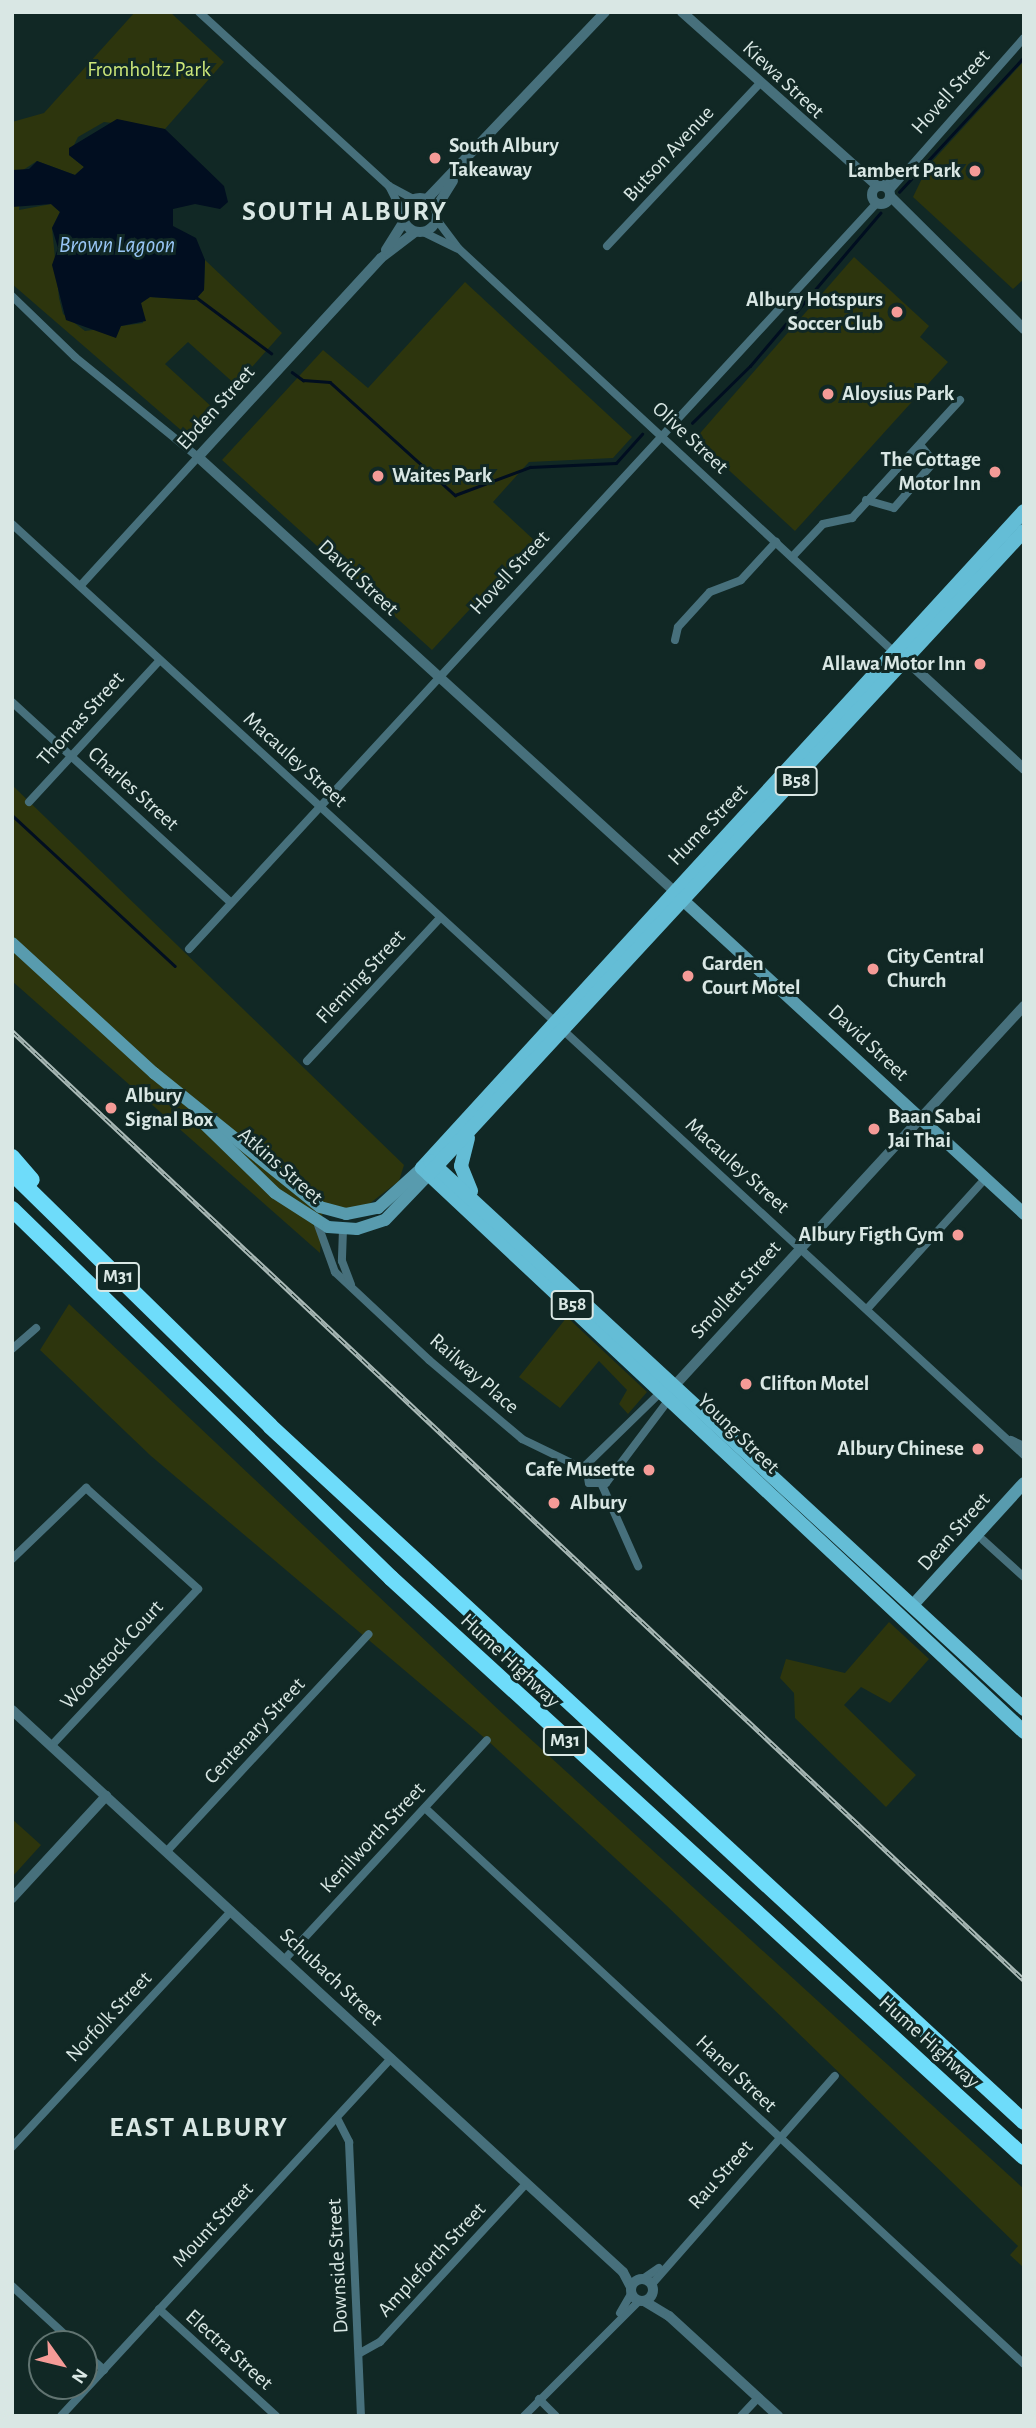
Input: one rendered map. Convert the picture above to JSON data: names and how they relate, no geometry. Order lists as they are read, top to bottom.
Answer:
{
  "streets": {
    "highway": ["M31", "Hume Highway"],
    "main road": [
      "David Street",
      "B58",
      "Hume Street",
      "Atkins Street",
      "Young Street",
      "Dean Street"
    ],
    "street": [
      "Kiewa Street",
      "Hovell Street",
      "Butson Avenue",
      "Ebden Street",
      "Olive Street",
      "Thomas Street",
      "Macauley Street",
      "Charles Street",
      "Fleming Street",
      "Smollett Street",
      "Railway Place",
      "Woodstock Court",
      "Centenary Street",
      "Kenilworth Street",
      "Schubach Street",
      "Norfolk Street",
      "Hanel Street",
      "Rau Street",
      "Mount Street",
      "Ampleforth Street",
      "Downside Street",
      "Electra Street"
    ]
  },
  "crossings": [
    ["Kiewa Street", "Hovell Street"],
    ["Kiewa Street", "Butson Avenue"],
    ["Hovell Street", "Olive Street"],
    ["Hovell Street", "David Street"],
    ["Hovell Street", "Macauley Street"],
    ["Hovell Street", "Charles Street"],
    ["Ebden Street", "Olive Street"],
    ["Ebden Street", "David Street"],
    ["Ebden Street", "Macauley Street"],
    ["Olive Street", "Hume Street"],
    ["David Street", "Hume Street"],
    ["David Street", "Smollett Street"],
    ["Thomas Street", "Macauley Street"],
    ["Thomas Street", "Charles Street"],
    ["Macauley Street", "Hume Street"],
    ["Macauley Street", "Fleming Street"],
    ["Macauley Street", "Smollett Street"],
    ["B58", "Hume Street"],
    ["B58", "Young Street"],
    ["Hume Street", "Atkins Street"],
    ["Hume Street", "Young Street"],
    ["Atkins Street", "Railway Place"],
    ["Atkins Street", "Young Street"],
    ["Smollett Street", "Young Street"],
    ["Young Street", "Dean Street"],
    ["Woodstock Court", "Schubach Street"],
    ["Centenary Street", "Schubach Street"],
    ["Kenilworth Street", "Schubach Street"],
    ["Kenilworth Street", "Hanel Street"],
    ["Schubach Street", "Norfolk Street"],
    ["Schubach Street", "Rau Street"],
    ["Schubach Street", "Mount Street"],
    ["Schubach Street", "Ampleforth Street"],
    ["Hanel Street", "Rau Street"],
    ["Mount Street", "Downside Street"],
    ["Mount Street", "Electra Street"],
    ["Ampleforth Street", "Downside Street"]
  ],
  "districts": ["SOUTH ALBURY", "EAST ALBURY"],
  "water": ["Brown Lagoon"],
  "parks": ["Fromholtz Park"],
  "places": [
    "South Albury Takeaway",
    "Lambert Park",
    "Albury Hotspurs Soccer Club",
    "Aloysius Park",
    "The Cottage Motor Inn",
    "Waites Park",
    "Allawa Motor Inn",
    "City Central Church",
    "Garden Court Motel",
    "Albury Signal Box",
    "Baan Sabai Jai Thai",
    "Albury Figth Gym",
    "Clifton Motel",
    "Albury Chinese",
    "Cafe Musette",
    "Albury"
  ],
  "north": "bottom right"
}
